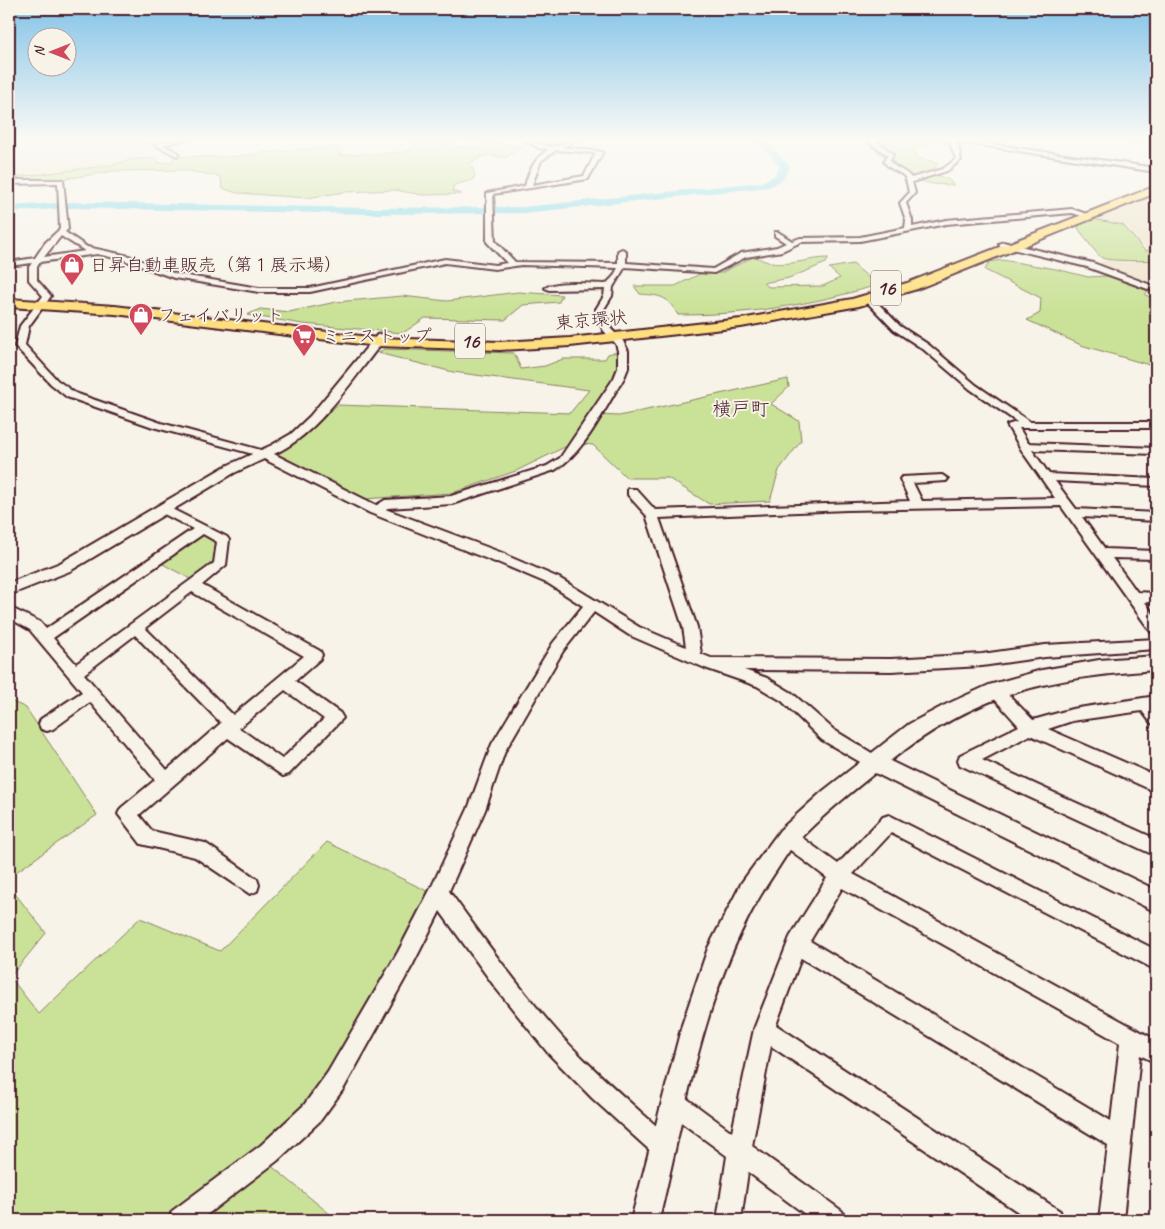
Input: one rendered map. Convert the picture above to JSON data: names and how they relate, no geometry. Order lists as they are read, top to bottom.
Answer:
{
  "streets": {
    "highway": ["16", "東京環状"]
  },
  "districts": ["横戸町"],
  "places": {
    "shop": ["日昇自動車販売（第１展示場）", "フェイバリット"],
    "supermarket": ["ミニストップ"]
  },
  "north": "left"
}
